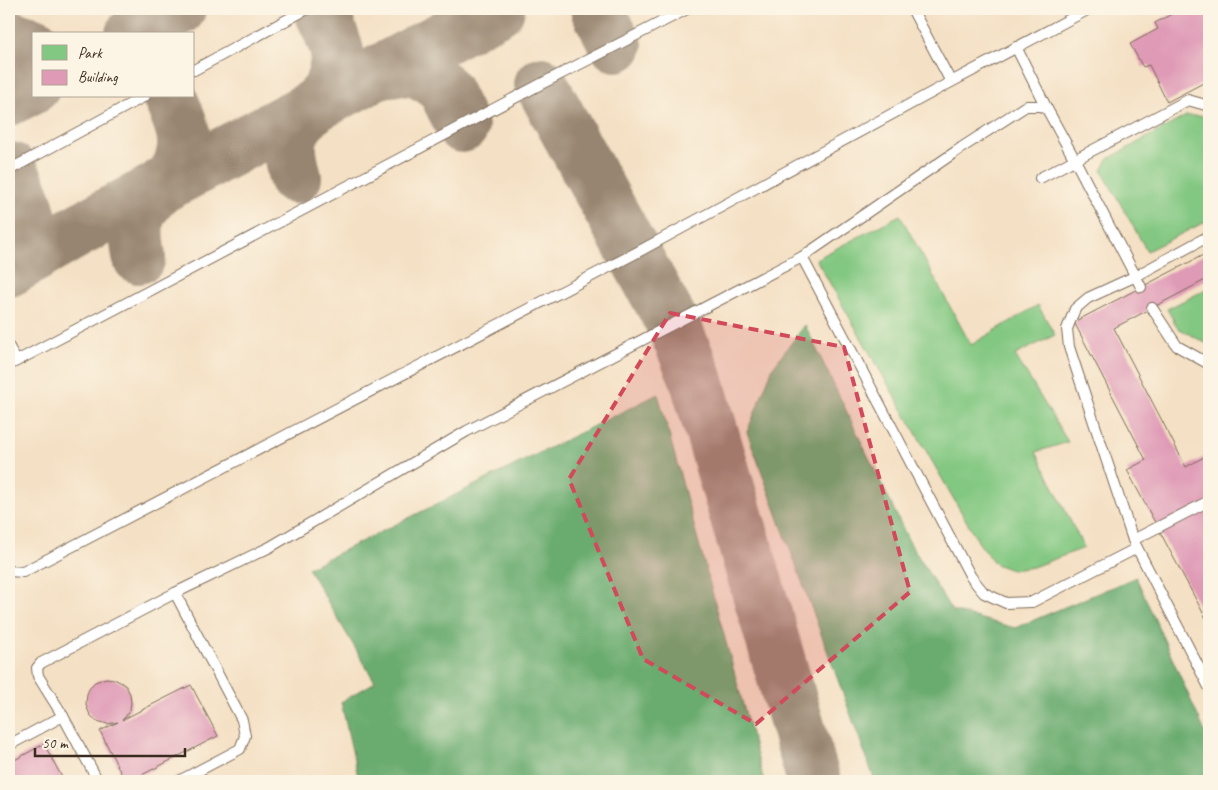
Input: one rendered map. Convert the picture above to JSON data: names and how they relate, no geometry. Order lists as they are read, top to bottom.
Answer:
{
  "legend": ["Park", "Building"],
  "scale_bar": "50 m"
}
